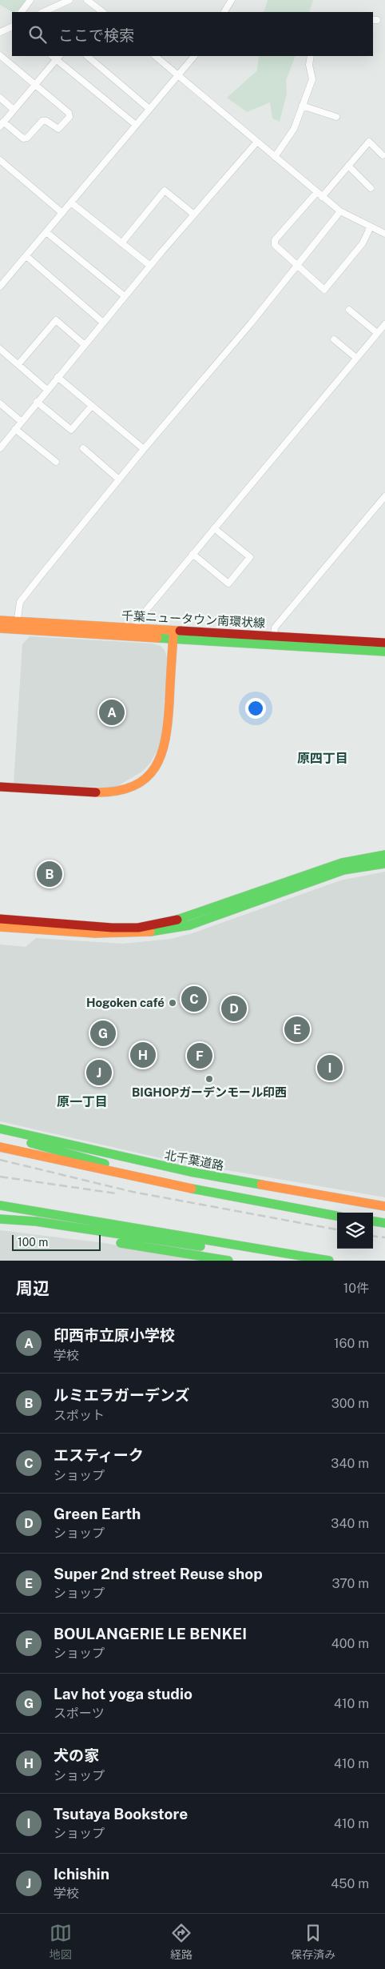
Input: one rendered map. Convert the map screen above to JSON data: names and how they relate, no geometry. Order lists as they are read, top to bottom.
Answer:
{
  "streets": {
    "main road": ["千葉ニュータウン南環状線", "北千葉道路"]
  },
  "districts": ["原四丁目", "原一丁目"],
  "places": ["Hogoken café", "BIGHOPガーデンモール印西"],
  "scale_bar": "100 m",
  "page": {
    "search": "ここで検索",
    "pins": [
      "A",
      "B",
      "C",
      "D",
      "E",
      "G",
      "H",
      "F",
      "I",
      "J"
    ],
    "scale": "100 m",
    "heading": ["周辺", "10件"],
    "list": [
      {
        "mark": "A",
        "name": "印西市立原小学校",
        "note": "学校",
        "value": "160 m"
      },
      {
        "mark": "B",
        "name": "ルミエラガーデンズ",
        "note": "スポット",
        "value": "300 m"
      },
      {
        "mark": "C",
        "name": "エスティーク",
        "note": "ショップ",
        "value": "340 m"
      },
      {
        "mark": "D",
        "name": "Green Earth",
        "note": "ショップ",
        "value": "340 m"
      },
      {
        "mark": "E",
        "name": "Super 2nd street Reuse shop",
        "note": "ショップ",
        "value": "370 m"
      },
      {
        "mark": "F",
        "name": "BOULANGERIE LE BENKEI",
        "note": "ショップ",
        "value": "400 m"
      },
      {
        "mark": "G",
        "name": "Lav hot yoga studio",
        "note": "スポーツ",
        "value": "410 m"
      },
      {
        "mark": "H",
        "name": "犬の家",
        "note": "ショップ",
        "value": "410 m"
      },
      {
        "mark": "I",
        "name": "Tsutaya Bookstore",
        "note": "ショップ",
        "value": "410 m"
      },
      {
        "mark": "J",
        "name": "Ichishin",
        "note": "学校",
        "value": "450 m"
      }
    ],
    "nav": ["地図", "経路", "保存済み"]
  }
}
